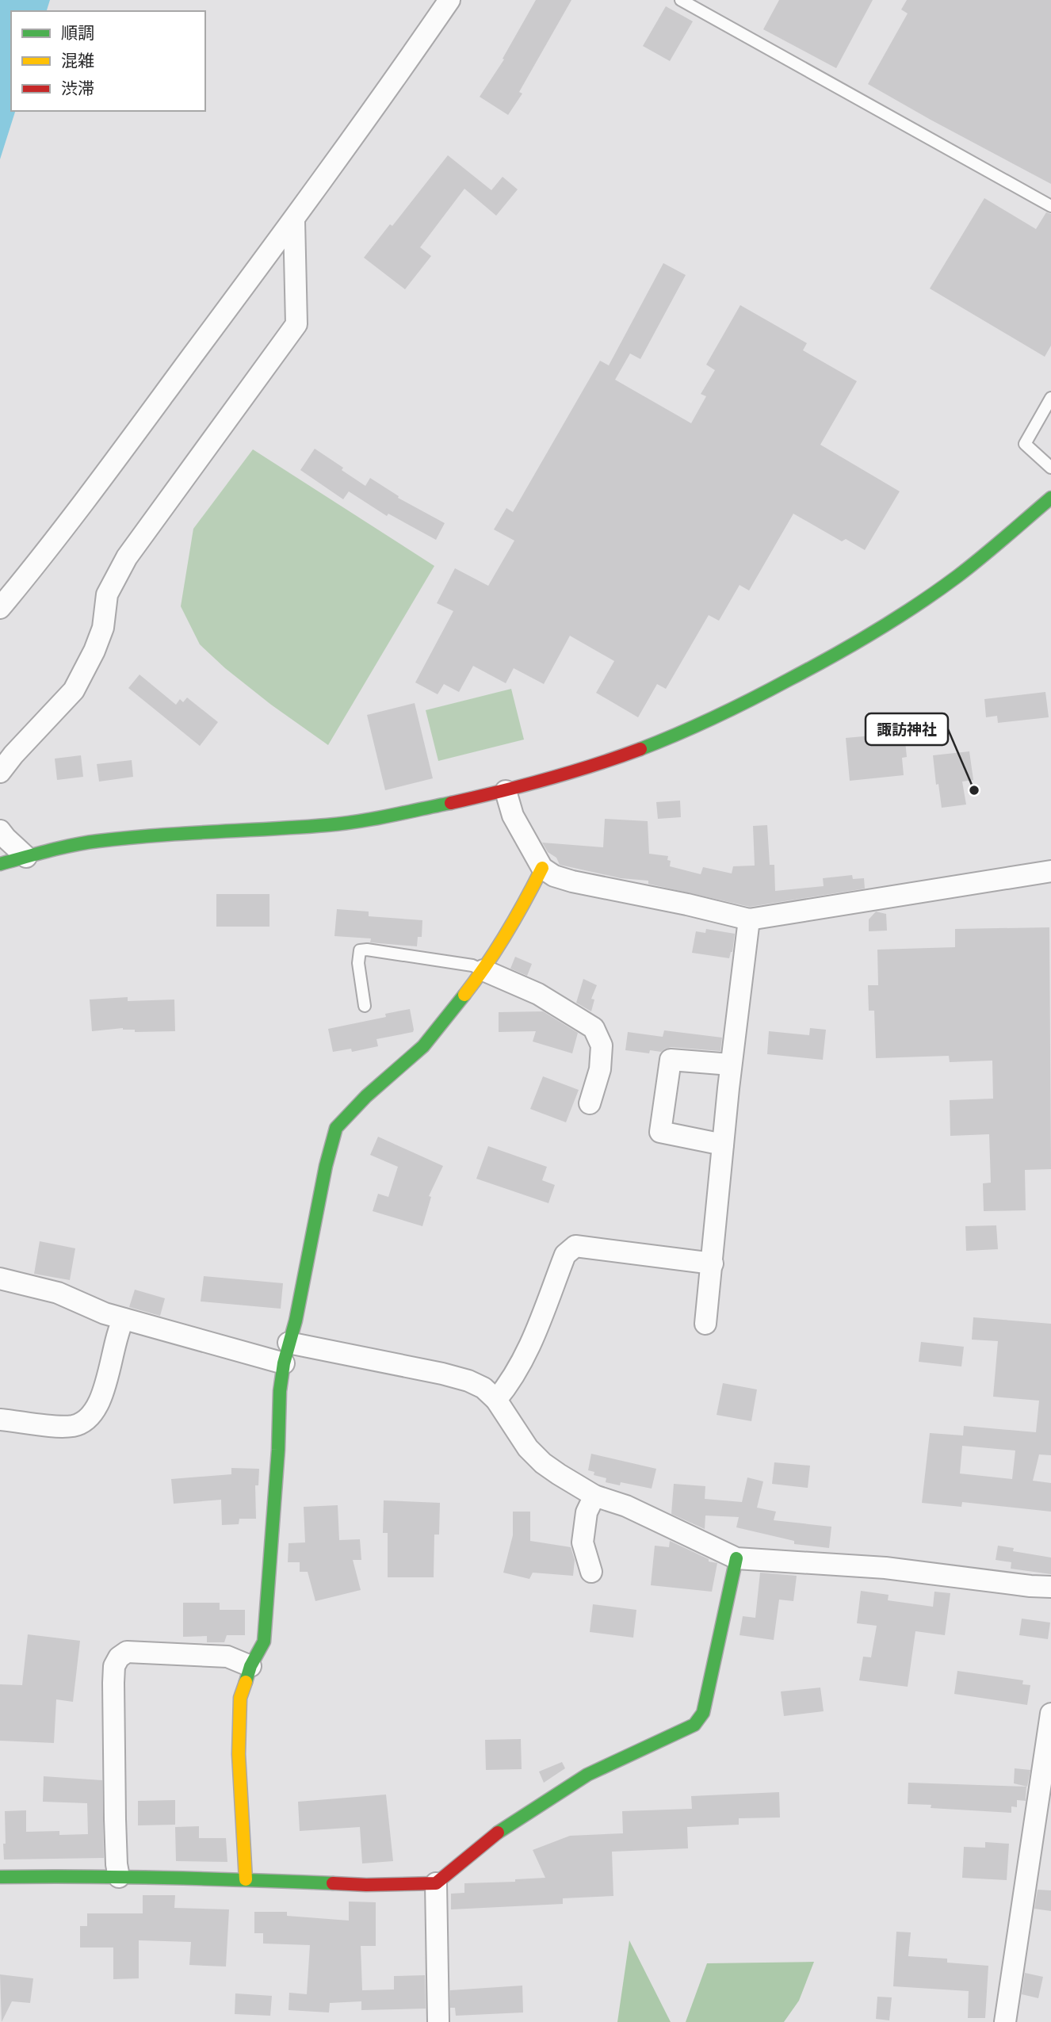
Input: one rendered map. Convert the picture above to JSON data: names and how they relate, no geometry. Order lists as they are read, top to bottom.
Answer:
{
  "places": ["諏訪神社"],
  "legend": ["順調", "混雑", "渋滞"]
}
